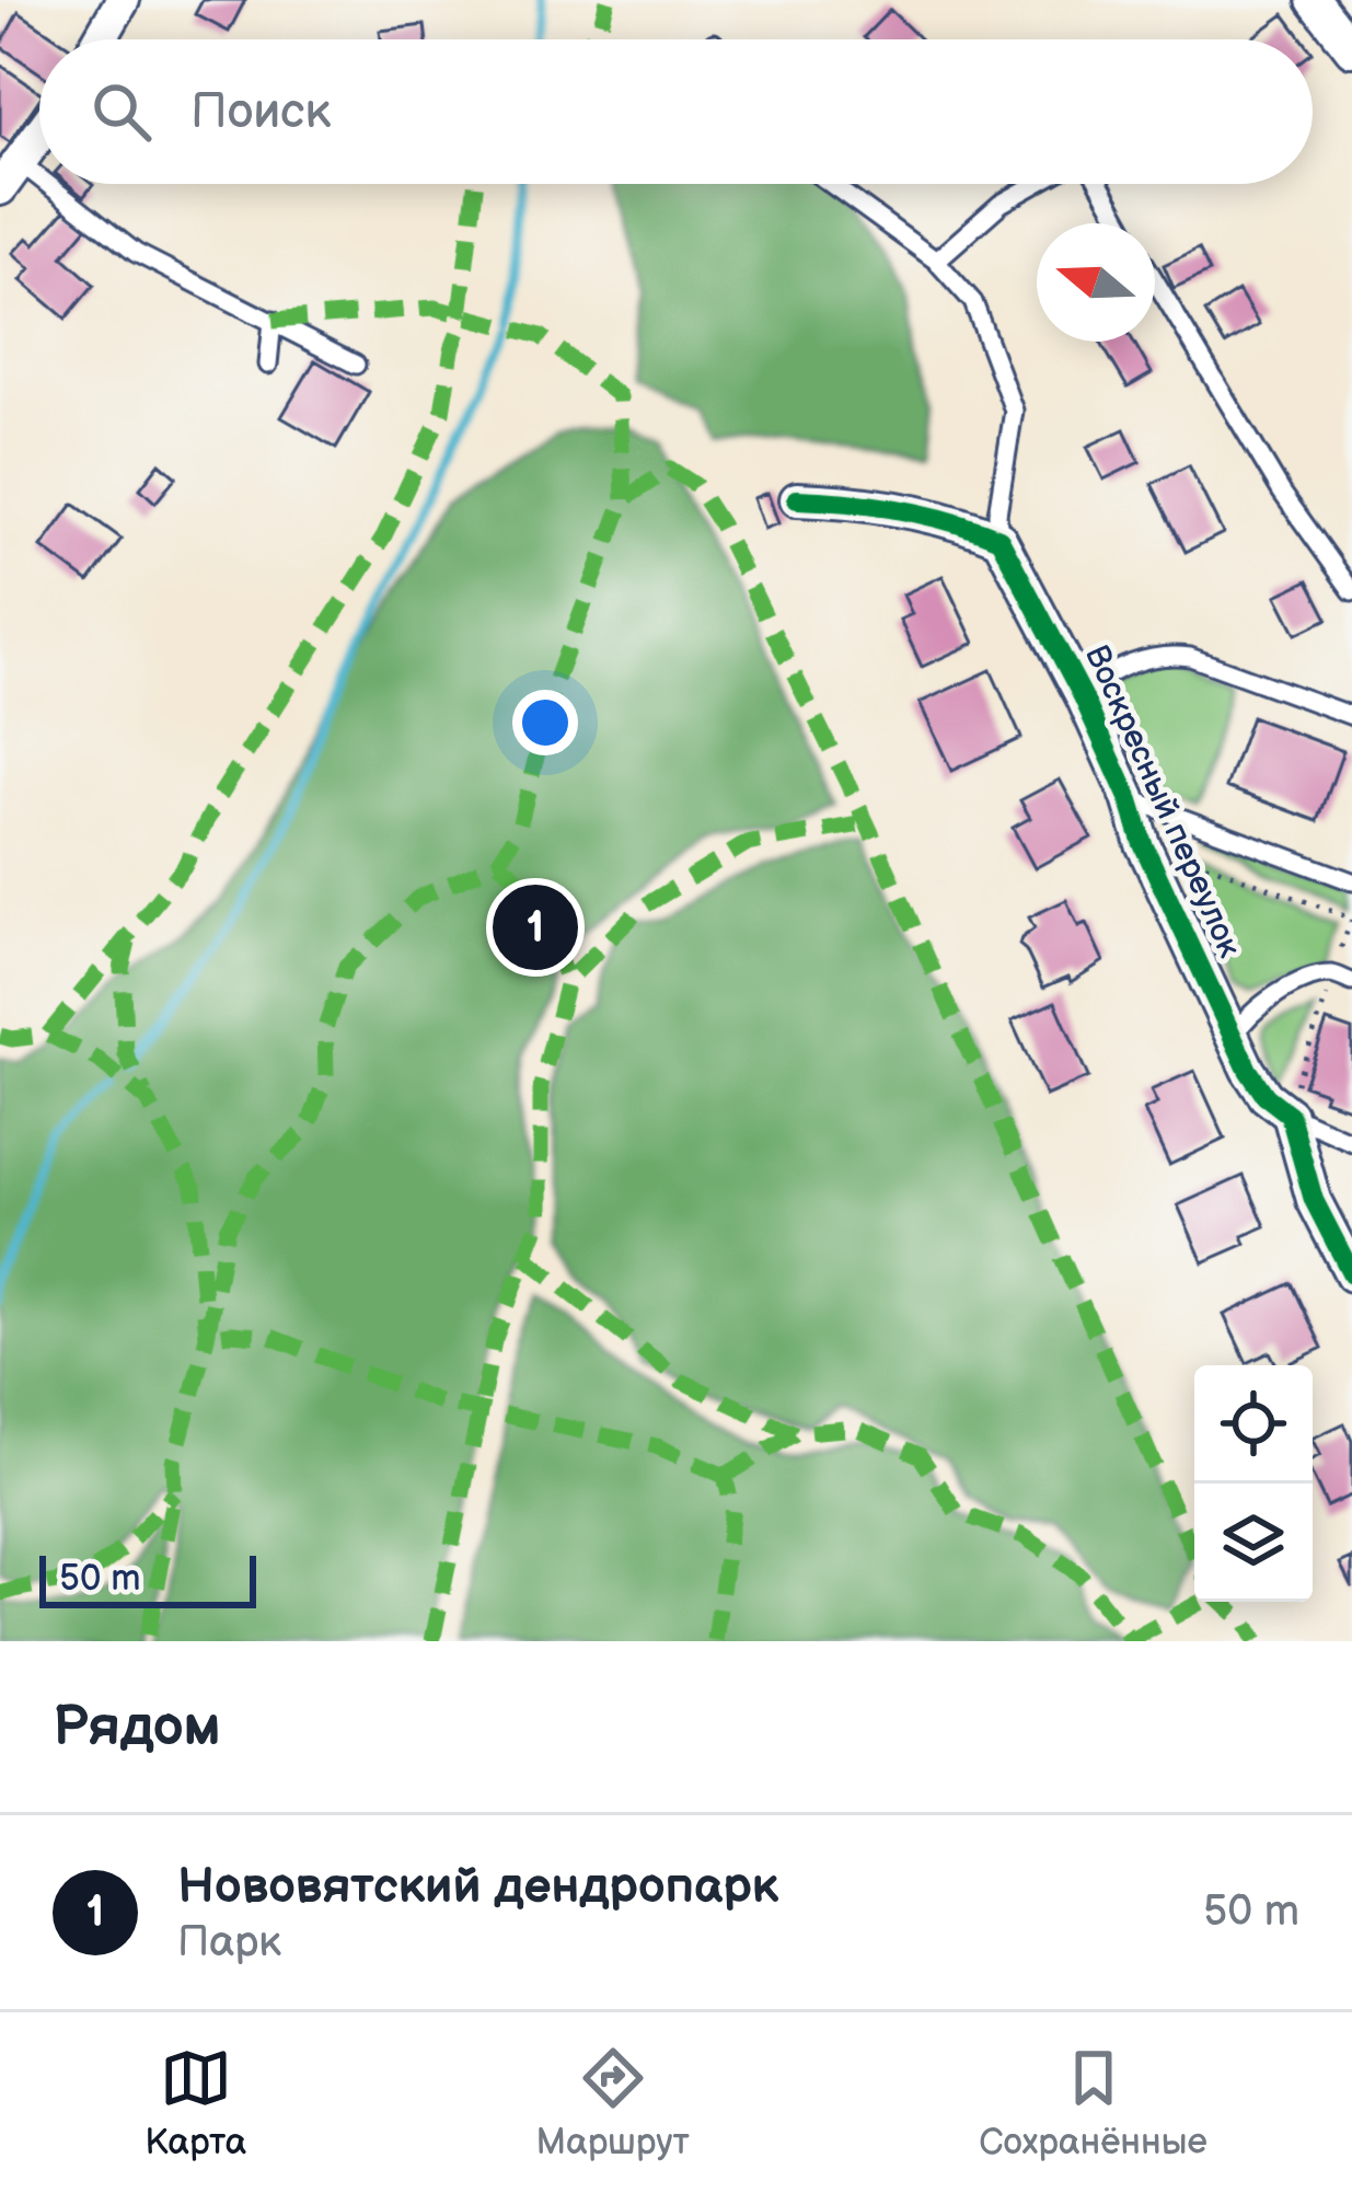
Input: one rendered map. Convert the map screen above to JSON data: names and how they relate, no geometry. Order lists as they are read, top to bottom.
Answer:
{
  "streets": {
    "street": ["Воскресный переулок"]
  },
  "scale_bar": "50 m",
  "north": "left",
  "page": {
    "search": "Поиск",
    "pins": "1",
    "scale": "50 m",
    "heading": "Рядом",
    "list": [
      {
        "mark": "1",
        "name": "Нововятский дендропарк",
        "note": "Парк",
        "value": "50 m"
      }
    ],
    "nav": ["Карта", "Маршрут", "Сохранённые"]
  }
}
